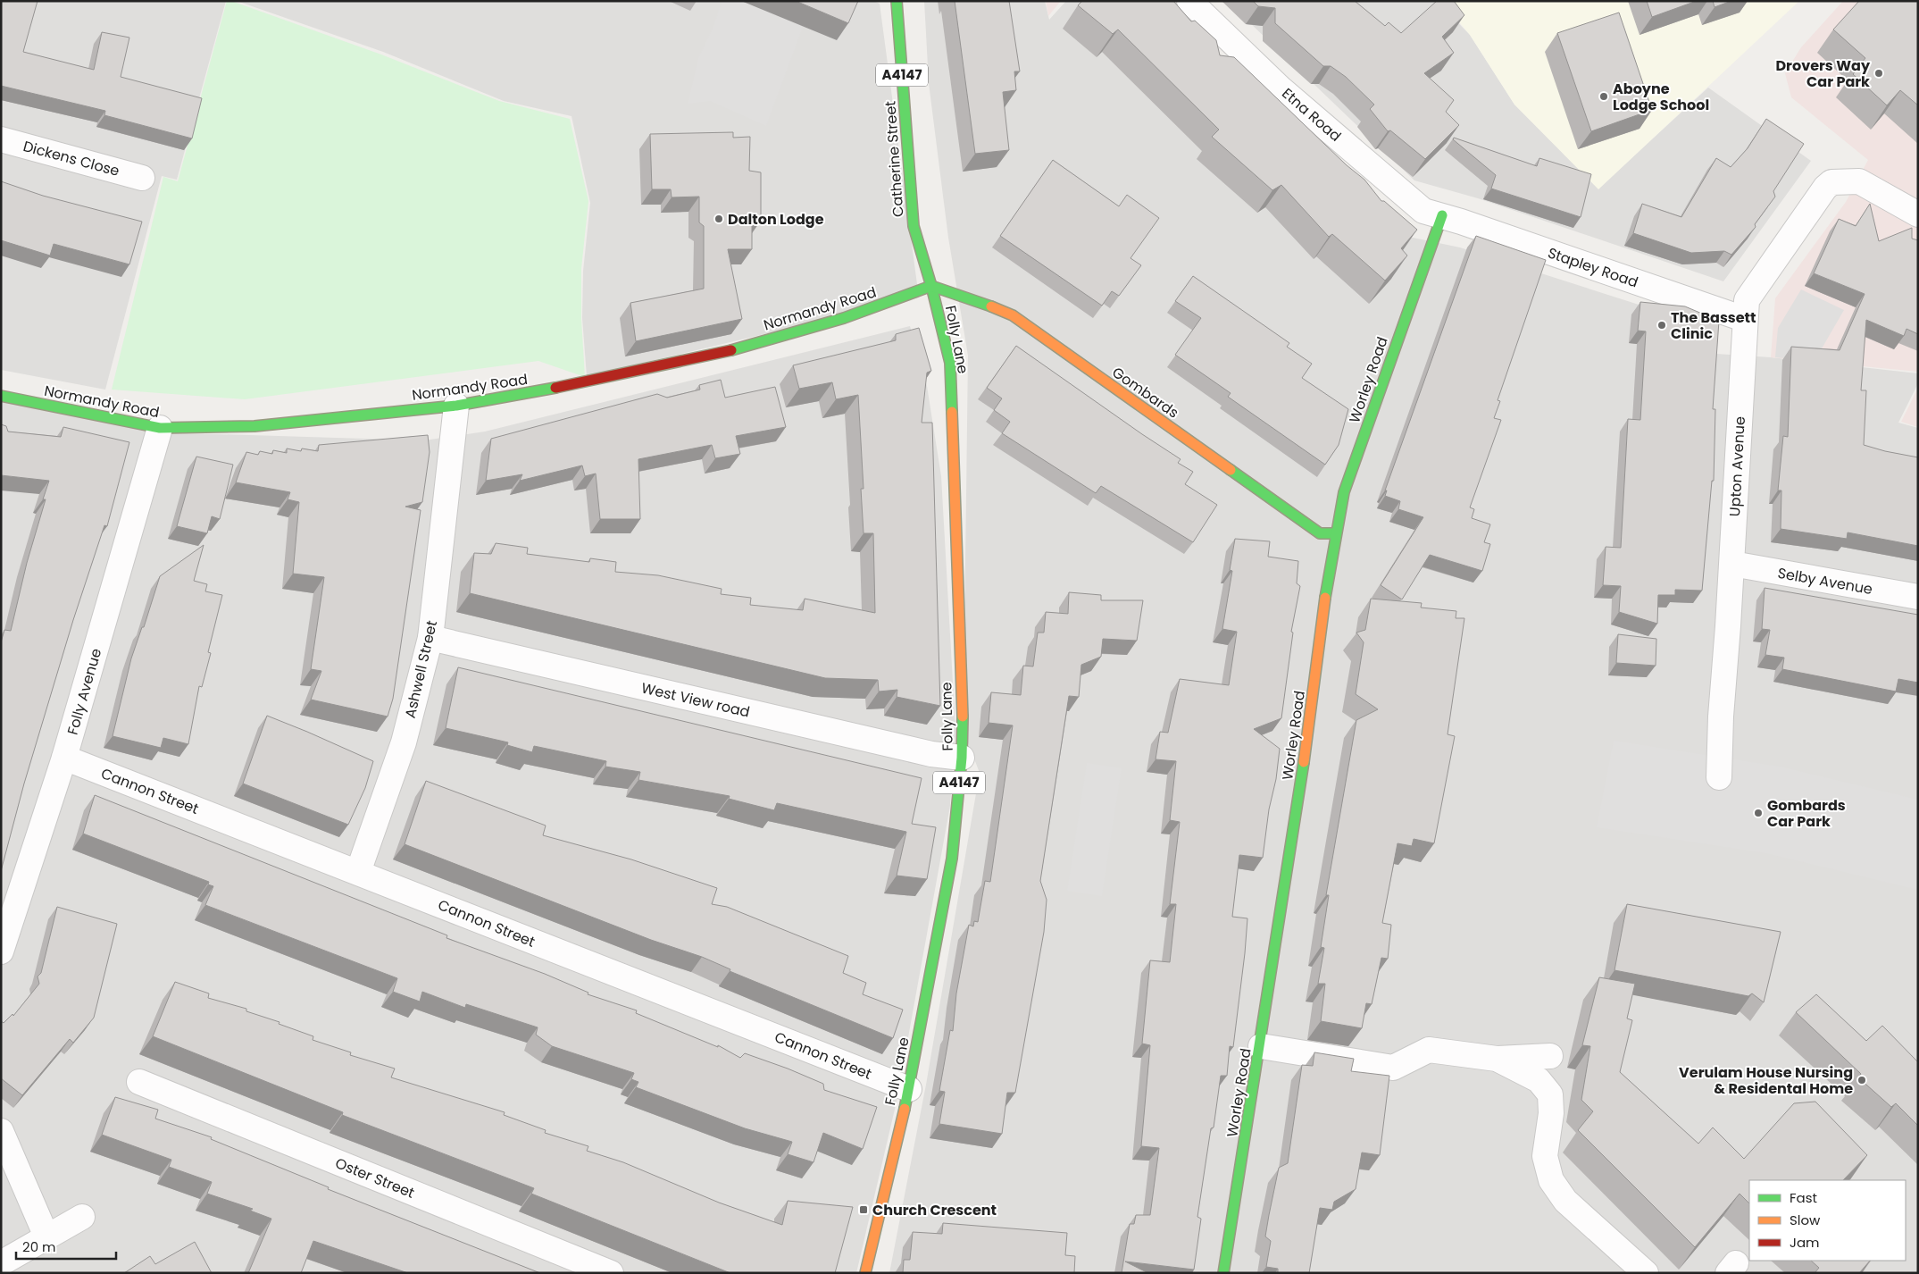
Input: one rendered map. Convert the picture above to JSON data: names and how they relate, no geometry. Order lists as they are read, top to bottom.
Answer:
{
  "streets": {
    "street": [
      "A4147",
      "Etna Road",
      "Dickens Close",
      "Catherine Street",
      "Stapley Road",
      "Normandy Road",
      "Folly Lane",
      "Worley Road",
      "Gombards",
      "Upton Avenue",
      "Selby Avenue",
      "Ashwell Street",
      "Folly Avenue",
      "West View road",
      "Cannon Street",
      "Oster Street"
    ]
  },
  "crossings": [
    ["Etna Road", "Stapley Road"],
    ["Etna Road", "Worley Road"],
    ["Catherine Street", "Normandy Road"],
    ["Catherine Street", "Folly Lane"],
    ["Catherine Street", "Gombards"],
    ["Stapley Road", "Worley Road"],
    ["Stapley Road", "Upton Avenue"],
    ["Normandy Road", "Folly Lane"],
    ["Normandy Road", "Gombards"],
    ["Normandy Road", "Ashwell Street"],
    ["Normandy Road", "Folly Avenue"],
    ["Folly Lane", "Gombards"],
    ["Folly Lane", "West View road"],
    ["Folly Lane", "Cannon Street"],
    ["Worley Road", "Gombards"],
    ["Upton Avenue", "Selby Avenue"],
    ["Ashwell Street", "West View road"],
    ["Ashwell Street", "Cannon Street"],
    ["Folly Avenue", "Cannon Street"]
  ],
  "places": {
    "other": [
      "Drovers Way Car Park",
      "Aboyne Lodge School",
      "Dalton Lodge",
      "The Bassett Clinic",
      "Gombards Car Park",
      "Verulam House Nursing & Residental Home"
    ],
    "transit": ["Church Crescent"]
  },
  "legend": ["Fast", "Slow", "Jam"],
  "scale_bar": "20 m"
}
